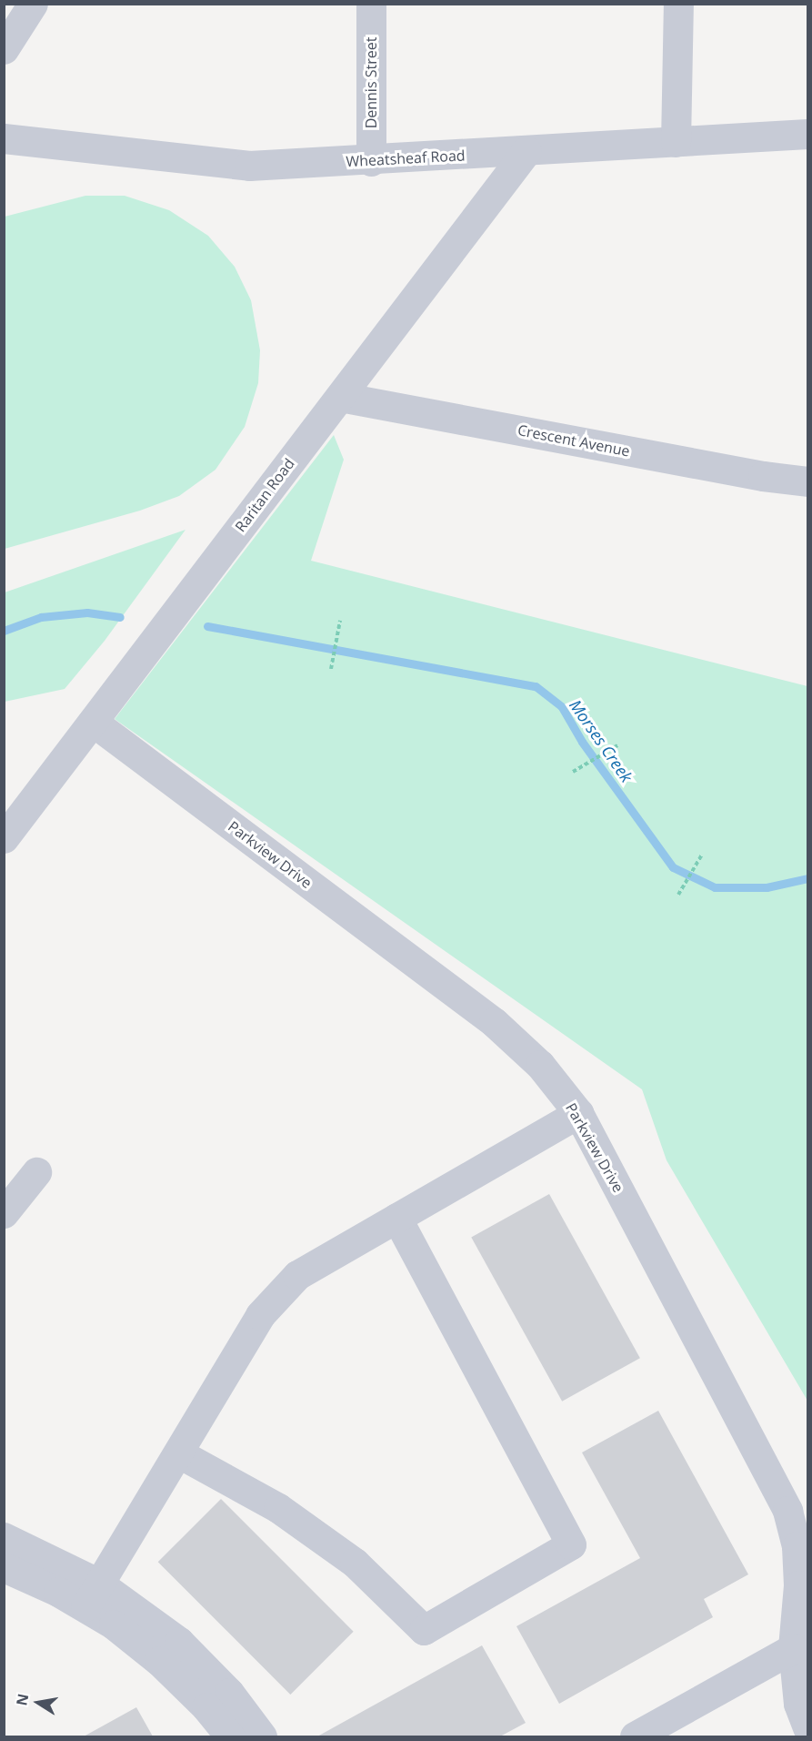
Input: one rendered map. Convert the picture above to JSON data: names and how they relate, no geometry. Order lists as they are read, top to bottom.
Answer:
{
  "streets": {
    "street": [
      "Dennis Street",
      "Wheatsheaf Road",
      "Crescent Avenue",
      "Raritan Road",
      "Parkview Drive"
    ]
  },
  "crossings": [
    ["Dennis Street", "Wheatsheaf Road"],
    ["Wheatsheaf Road", "Raritan Road"],
    ["Crescent Avenue", "Raritan Road"],
    ["Raritan Road", "Parkview Drive"]
  ],
  "water": ["Morses Creek"],
  "north": "left"
}
